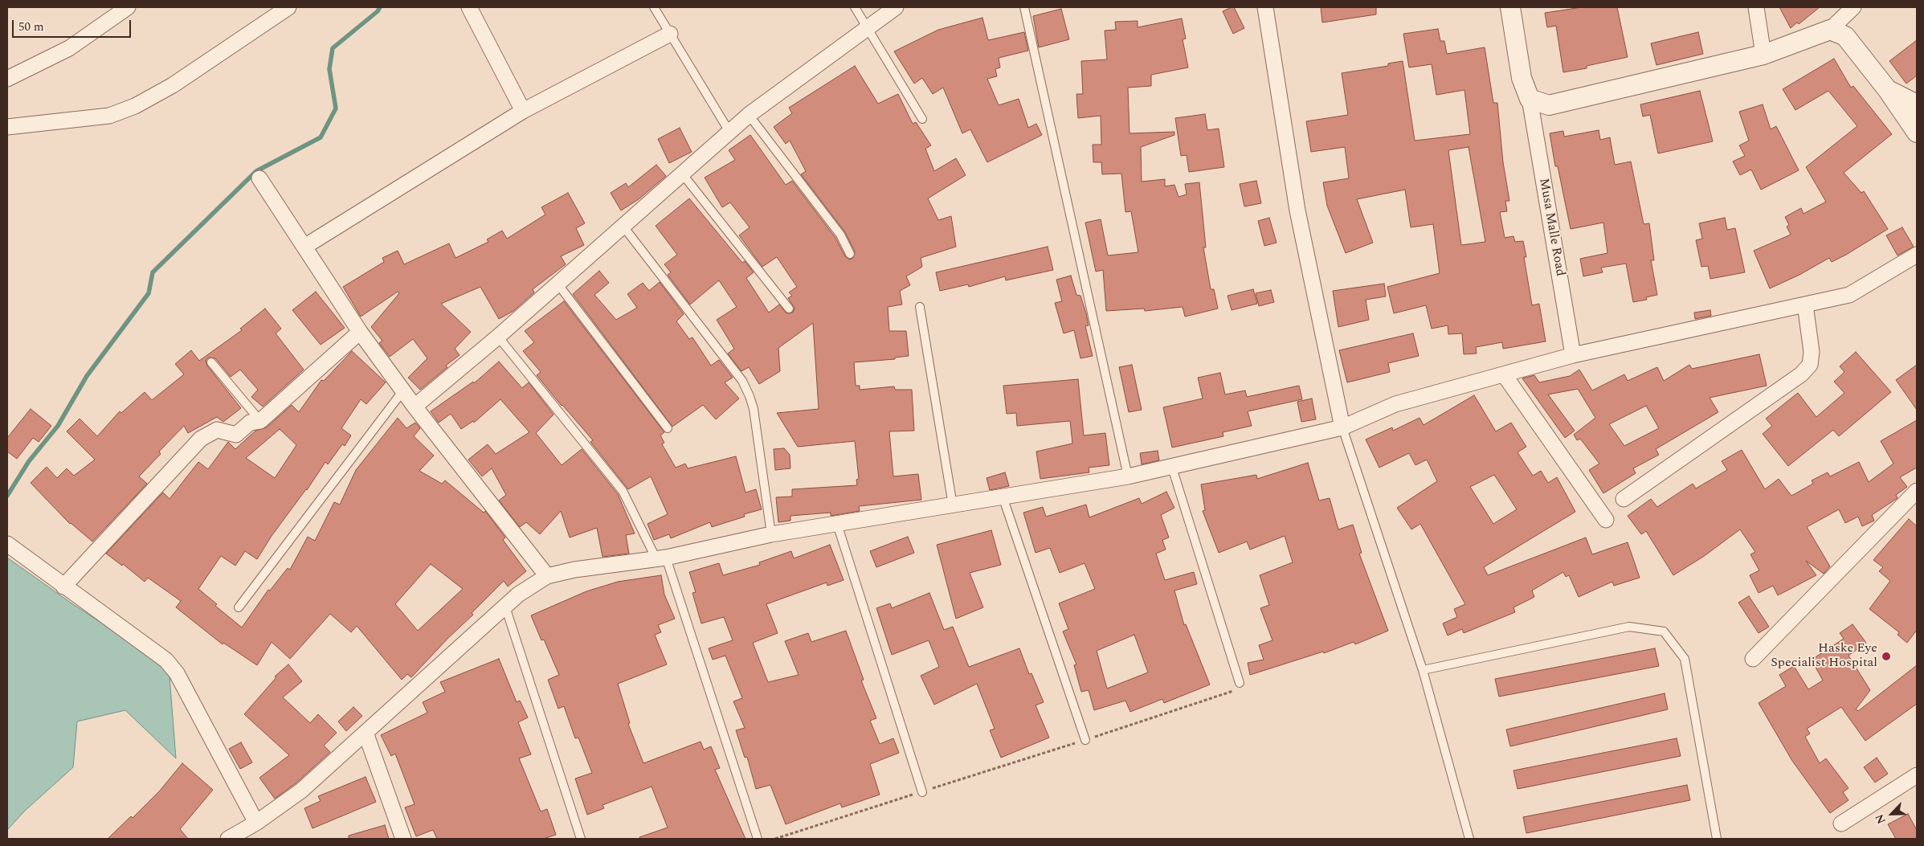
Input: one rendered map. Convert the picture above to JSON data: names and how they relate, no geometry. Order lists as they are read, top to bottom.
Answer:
{
  "streets": {
    "street": ["Musa Malle Road"]
  },
  "places": ["Haske Eye Specialist Hospital"],
  "scale_bar": "50 m",
  "north": "bottom left"
}
